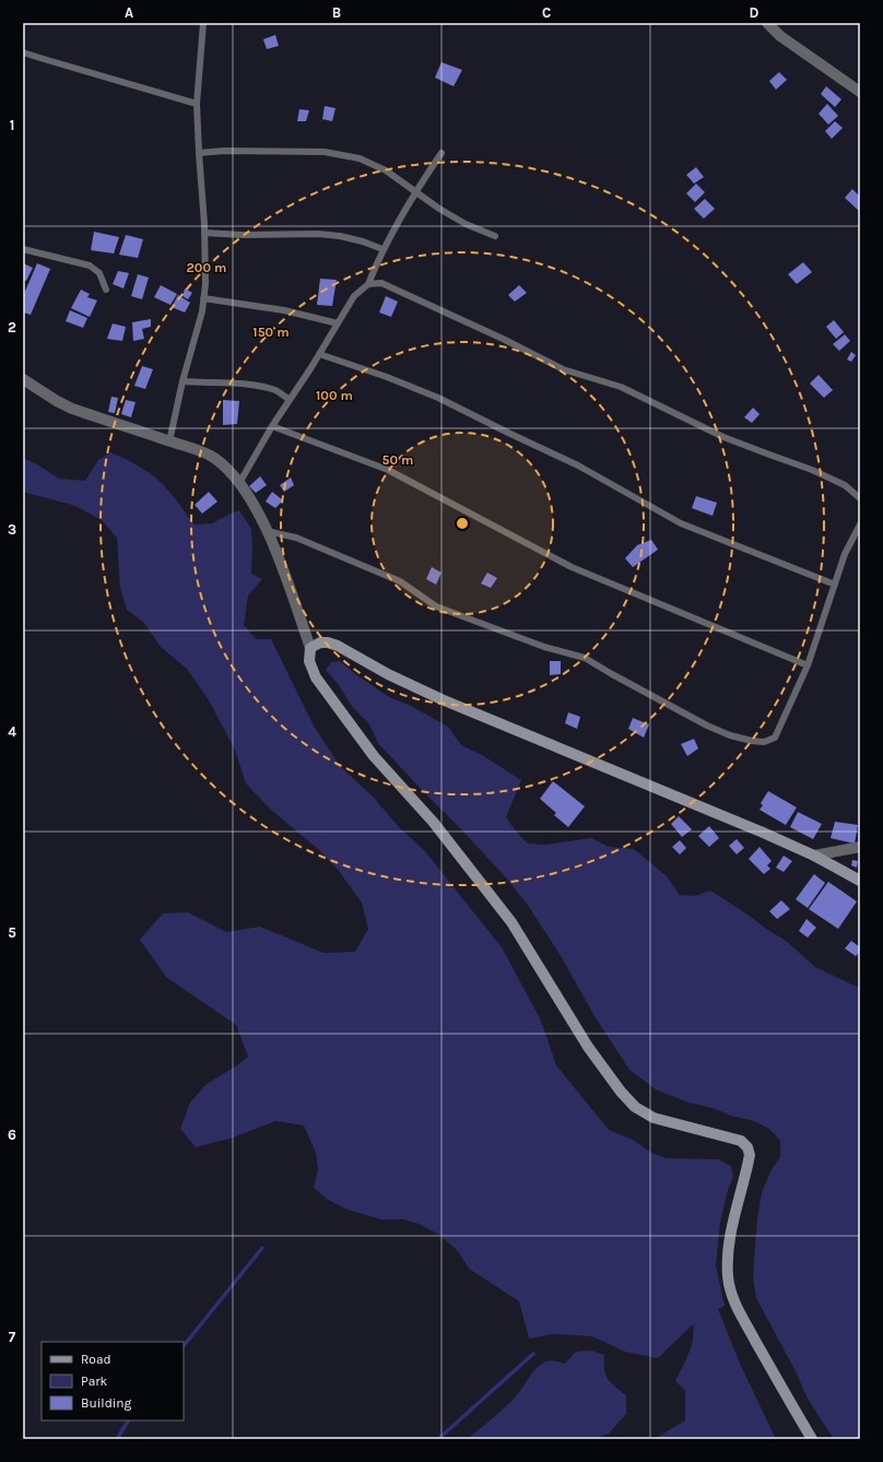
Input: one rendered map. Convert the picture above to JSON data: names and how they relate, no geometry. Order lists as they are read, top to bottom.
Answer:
{
  "legend": ["Road", "Park", "Building"],
  "grid": {
    "columns": [
      "A",
      "B",
      "C",
      "D"
    ],
    "rows": [
      "1",
      "2",
      "3",
      "4",
      "5",
      "6",
      "7"
    ]
  },
  "rings": [
    "200 m",
    "150 m",
    "100 m",
    "50 m"
  ]
}
